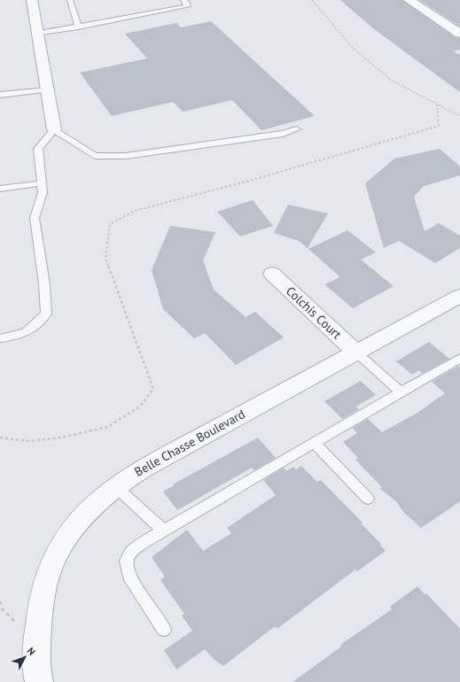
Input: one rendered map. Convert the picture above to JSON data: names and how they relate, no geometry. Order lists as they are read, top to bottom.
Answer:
{
  "streets": {
    "street": ["Colchis Court", "Belle Chasse Boulevard"]
  },
  "crossings": [
    ["Colchis Court", "Belle Chasse Boulevard"]
  ],
  "north": "top right"
}
